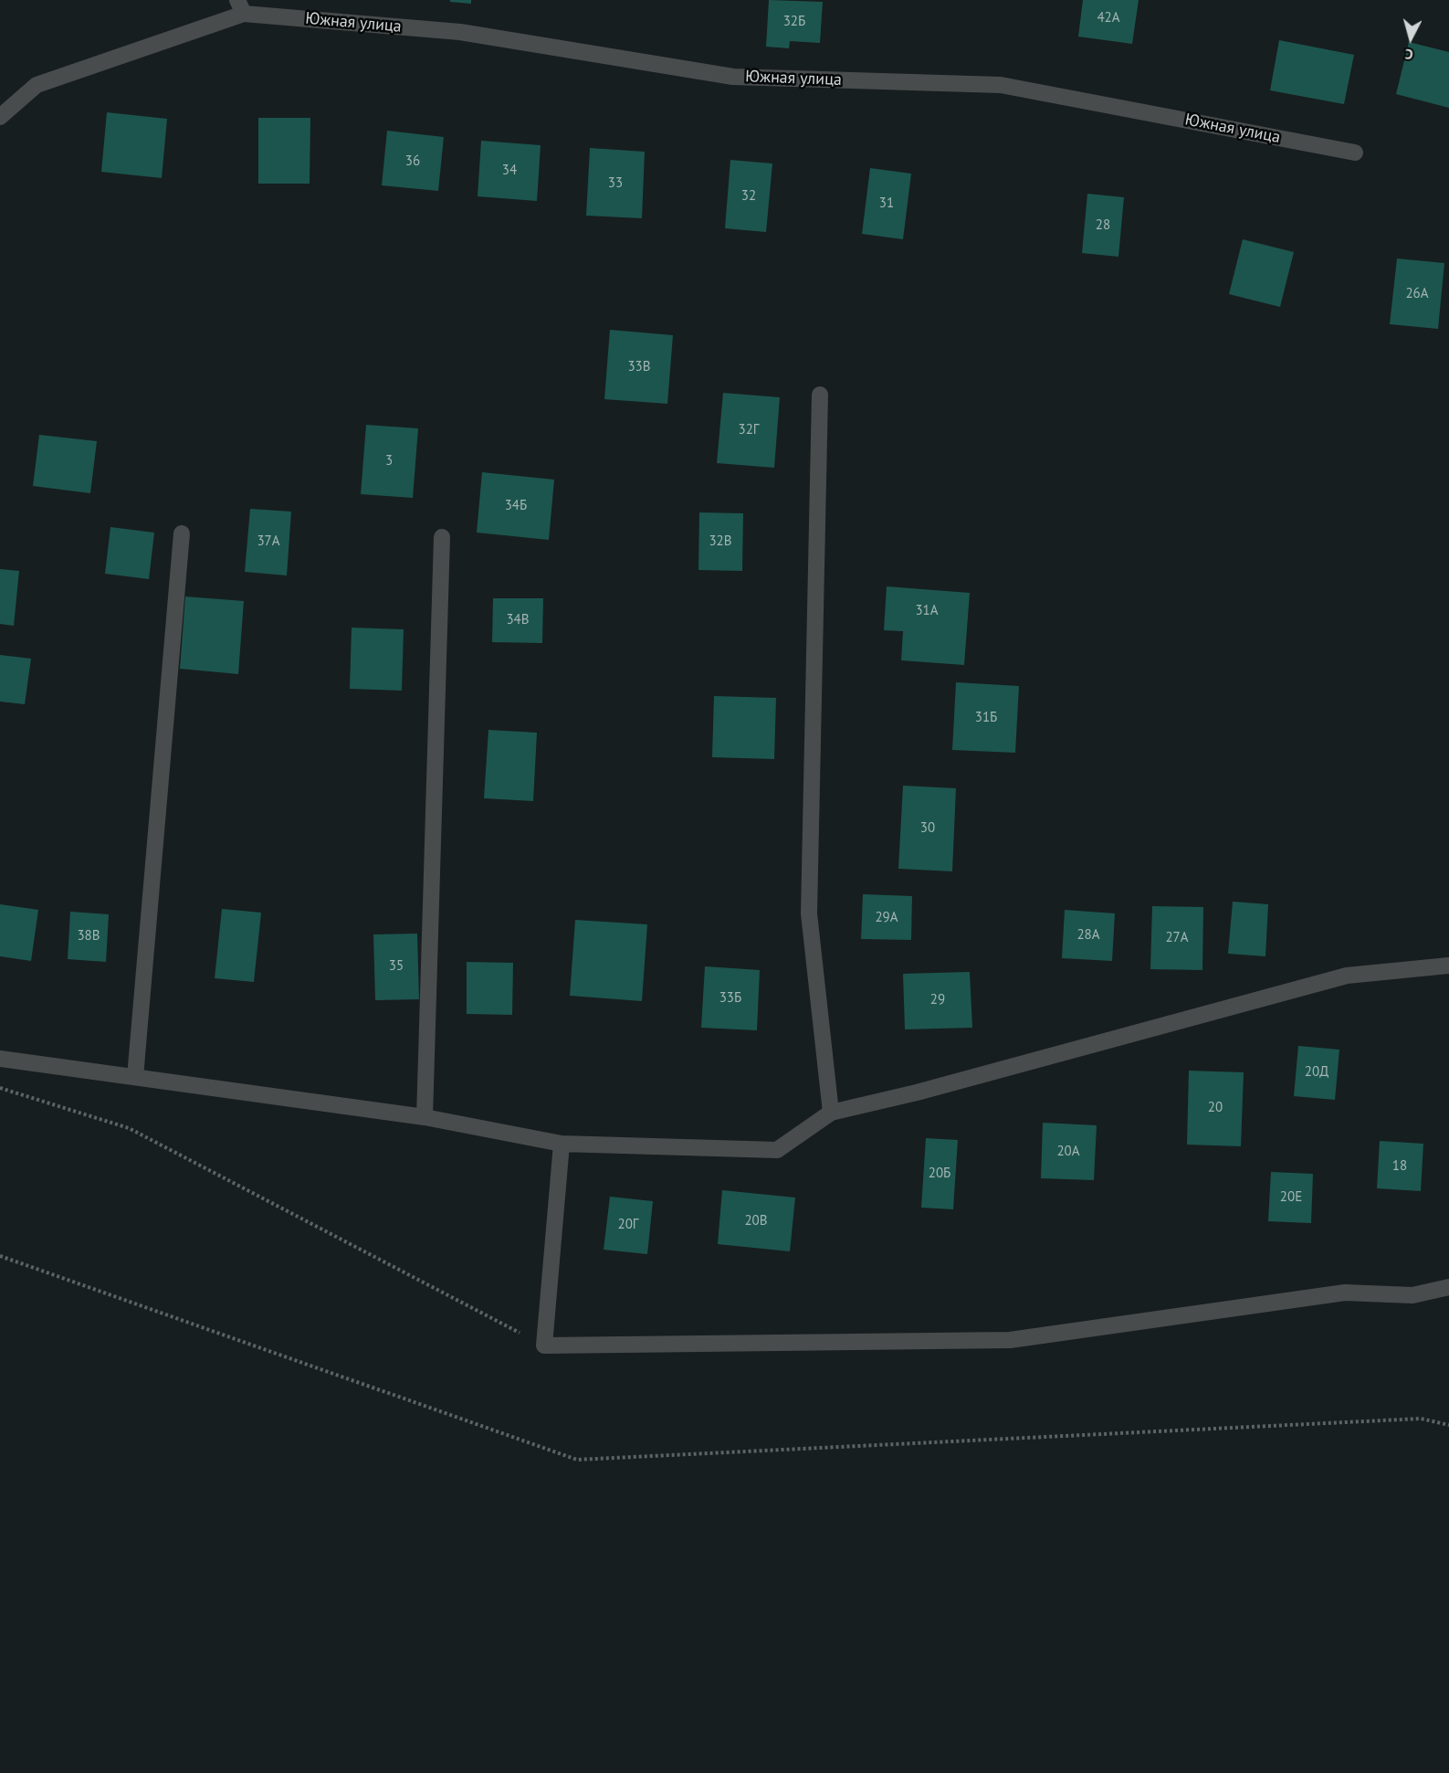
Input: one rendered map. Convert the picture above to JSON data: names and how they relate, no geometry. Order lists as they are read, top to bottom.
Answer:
{
  "streets": {
    "street": ["Южная улица"]
  },
  "house_numbers": [
    "42А",
    "32Б",
    "36",
    "34",
    "33",
    "32",
    "31",
    "28",
    "26А",
    "33В",
    "32Г",
    "3",
    "34Б",
    "37А",
    "32В",
    "31А",
    "34В",
    "31Б",
    "30",
    "29А",
    "28А",
    "38В",
    "27А",
    "35",
    "33Б",
    "29",
    "20Д",
    "20",
    "20А",
    "18",
    "20Б",
    "20Е",
    "20В",
    "20Г"
  ],
  "north": "bottom"
}
